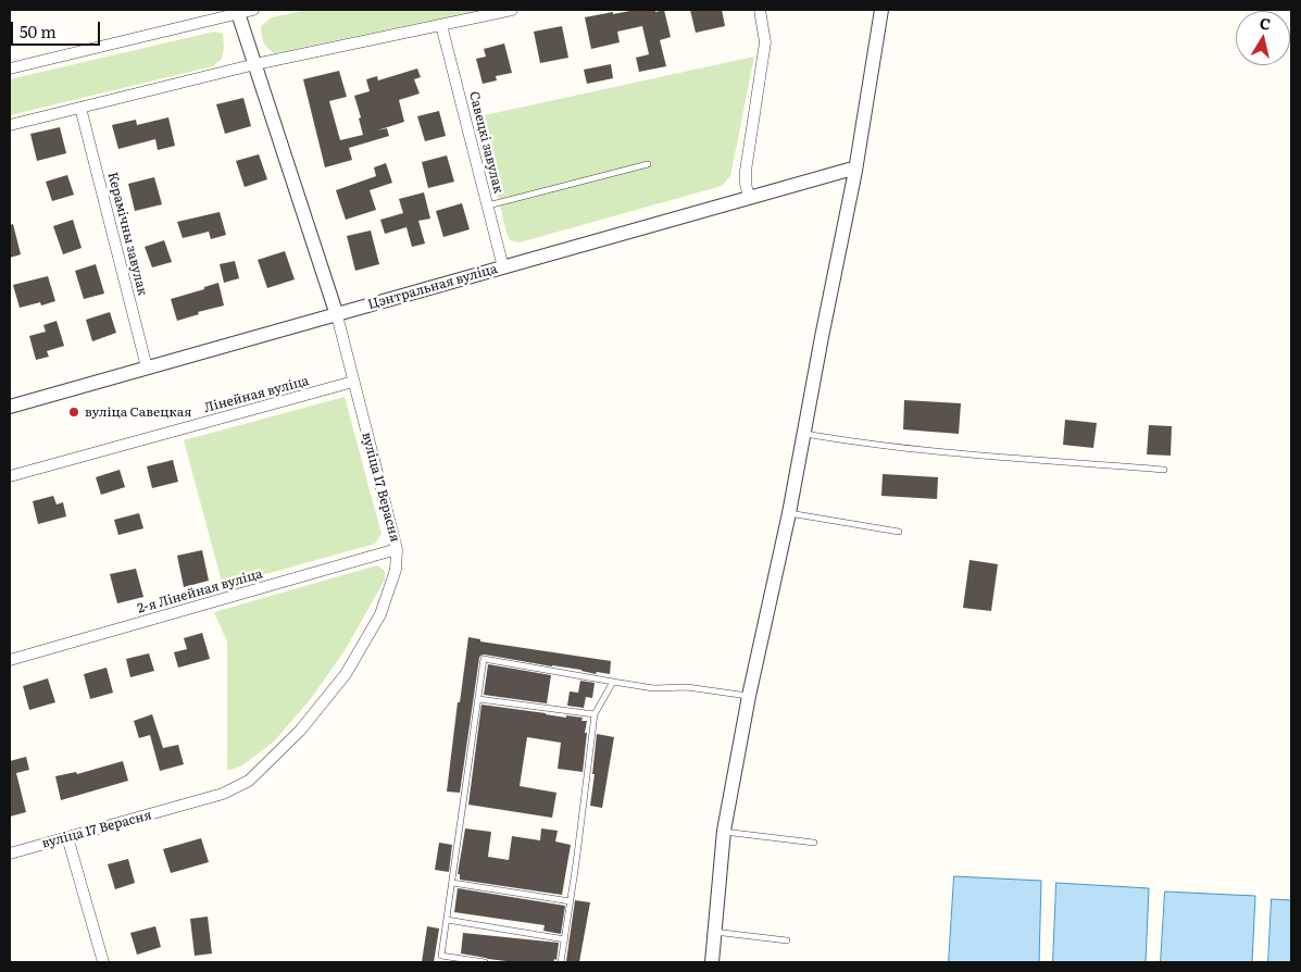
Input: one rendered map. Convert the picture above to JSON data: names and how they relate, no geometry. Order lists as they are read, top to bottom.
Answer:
{
  "streets": {
    "street": [
      "Савецкі завулак",
      "Керамічны завулак",
      "Цэнтральная вуліца",
      "Лінейная вуліца",
      "вуліца 17 Верасня",
      "2-я Лінейная вуліца"
    ]
  },
  "crossings": [
    ["Савецкі завулак", "Цэнтральная вуліца"],
    ["Керамічны завулак", "Цэнтральная вуліца"],
    ["Цэнтральная вуліца", "вуліца 17 Верасня"],
    ["Лінейная вуліца", "вуліца 17 Верасня"],
    ["вуліца 17 Верасня", "2-я Лінейная вуліца"]
  ],
  "places": ["вуліца Савецкая"],
  "scale_bar": "50 m",
  "north": "top"
}
